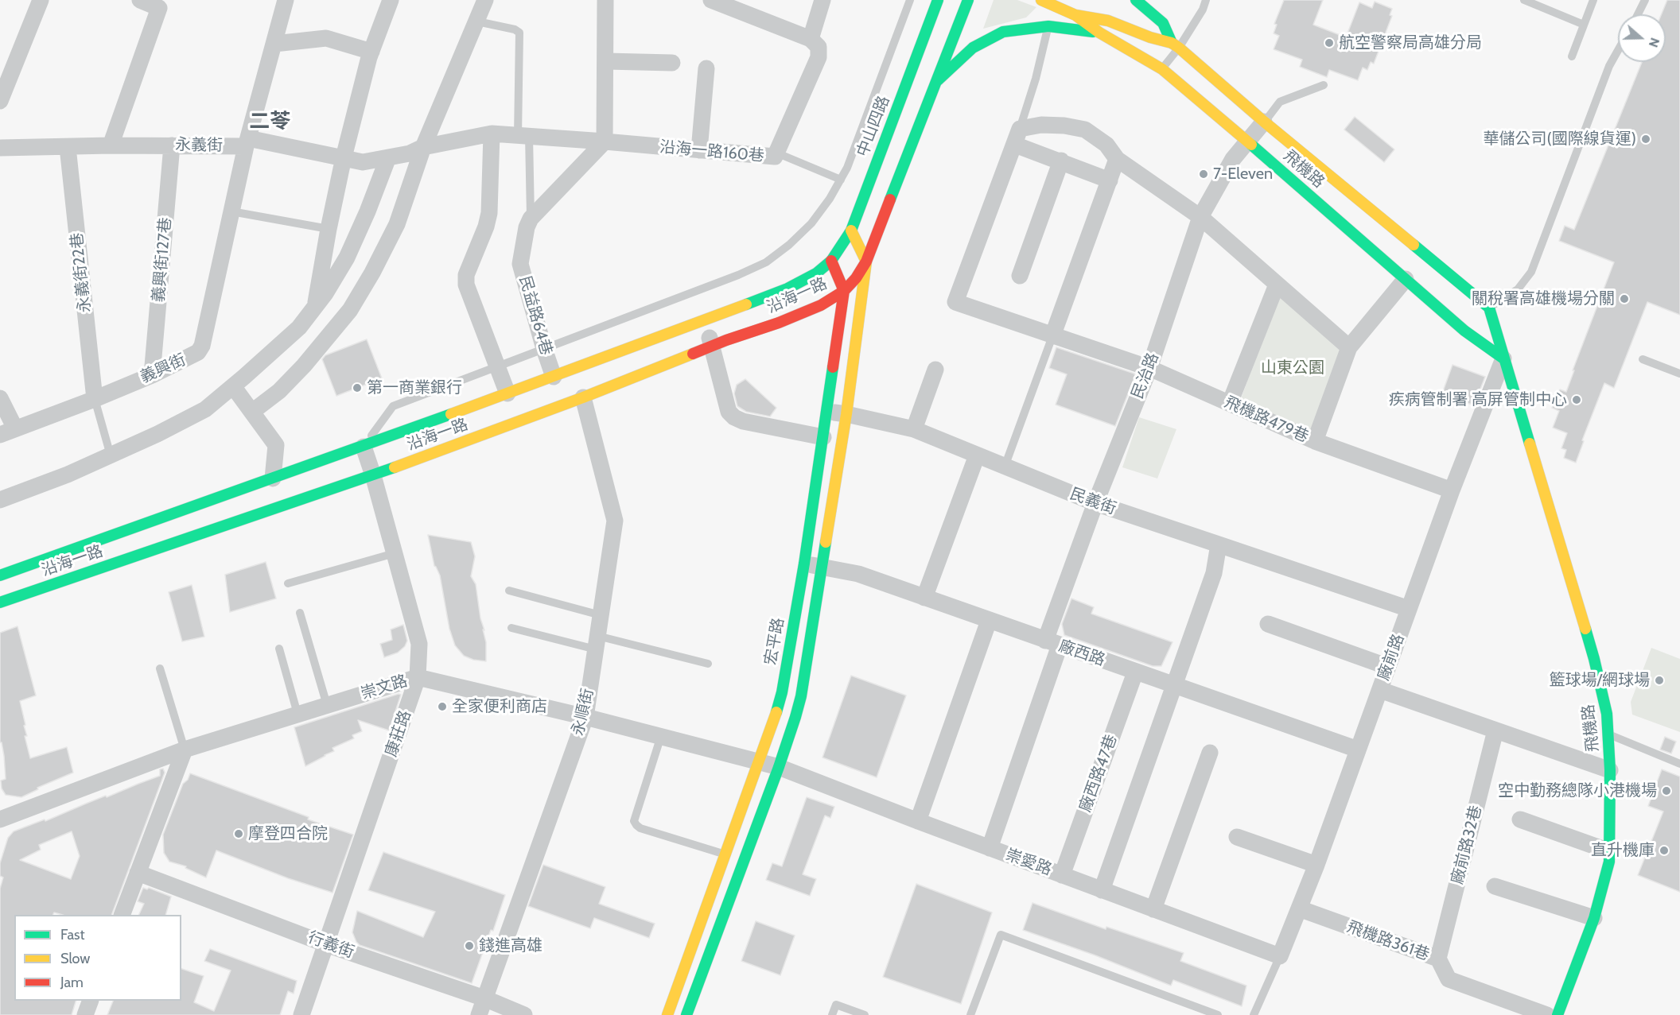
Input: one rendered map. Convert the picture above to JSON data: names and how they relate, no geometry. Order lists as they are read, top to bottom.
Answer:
{
  "streets": {
    "street": [
      "中山四路",
      "永義街",
      "沿海一路160巷",
      "飛機路",
      "義興街127巷",
      "永義街22巷",
      "沿海一路",
      "民益路64巷",
      "義興街",
      "民治路",
      "飛機路479巷",
      "民義街",
      "宏平路",
      "廠西路",
      "廠前路",
      "崇文路",
      "永順街",
      "康莊路",
      "廠西路47巷",
      "廠前路32巷",
      "崇愛路",
      "飛機路361巷",
      "行義街"
    ]
  },
  "crossings": [
    ["中山四路", "沿海一路"],
    ["永義街", "義興街127巷"],
    ["永義街", "永義街22巷"],
    ["永義街", "義興街"],
    ["沿海一路160巷", "民益路64巷"],
    ["飛機路", "民治路"],
    ["飛機路", "飛機路479巷"],
    ["飛機路", "廠前路"],
    ["義興街127巷", "義興街"],
    ["永義街22巷", "義興街"],
    ["沿海一路", "民益路64巷"],
    ["沿海一路", "宏平路"],
    ["沿海一路", "永順街"],
    ["沿海一路", "康莊路"],
    ["民治路", "飛機路479巷"],
    ["民治路", "民義街"],
    ["民治路", "廠西路"],
    ["民治路", "崇愛路"],
    ["民義街", "宏平路"],
    ["民義街", "廠前路"],
    ["宏平路", "廠西路"],
    ["宏平路", "崇文路"],
    ["廠西路", "廠前路"],
    ["廠西路", "廠西路47巷"],
    ["廠前路", "崇愛路"],
    ["廠前路", "飛機路361巷"],
    ["崇文路", "永順街"],
    ["崇文路", "康莊路"],
    ["崇文路", "崇愛路"],
    ["永順街", "行義街"],
    ["康莊路", "行義街"],
    ["廠西路47巷", "崇愛路"],
    ["廠前路32巷", "飛機路361巷"]
  ],
  "districts": ["二苓"],
  "parks": ["山東公園"],
  "places": [
    "航空警察局高雄分局",
    "華儲公司(國際線貨運)",
    "7-Eleven",
    "關稅署高雄機場分關",
    "第一商業銀行",
    "疾病管制署 高屏管制中心",
    "籃球場/網球場",
    "全家便利商店",
    "空中勤務總隊小港機場",
    "摩登四合院",
    "直升機庫",
    "錢進高雄"
  ],
  "legend": ["Fast", "Slow", "Jam"],
  "north": "right"
}
